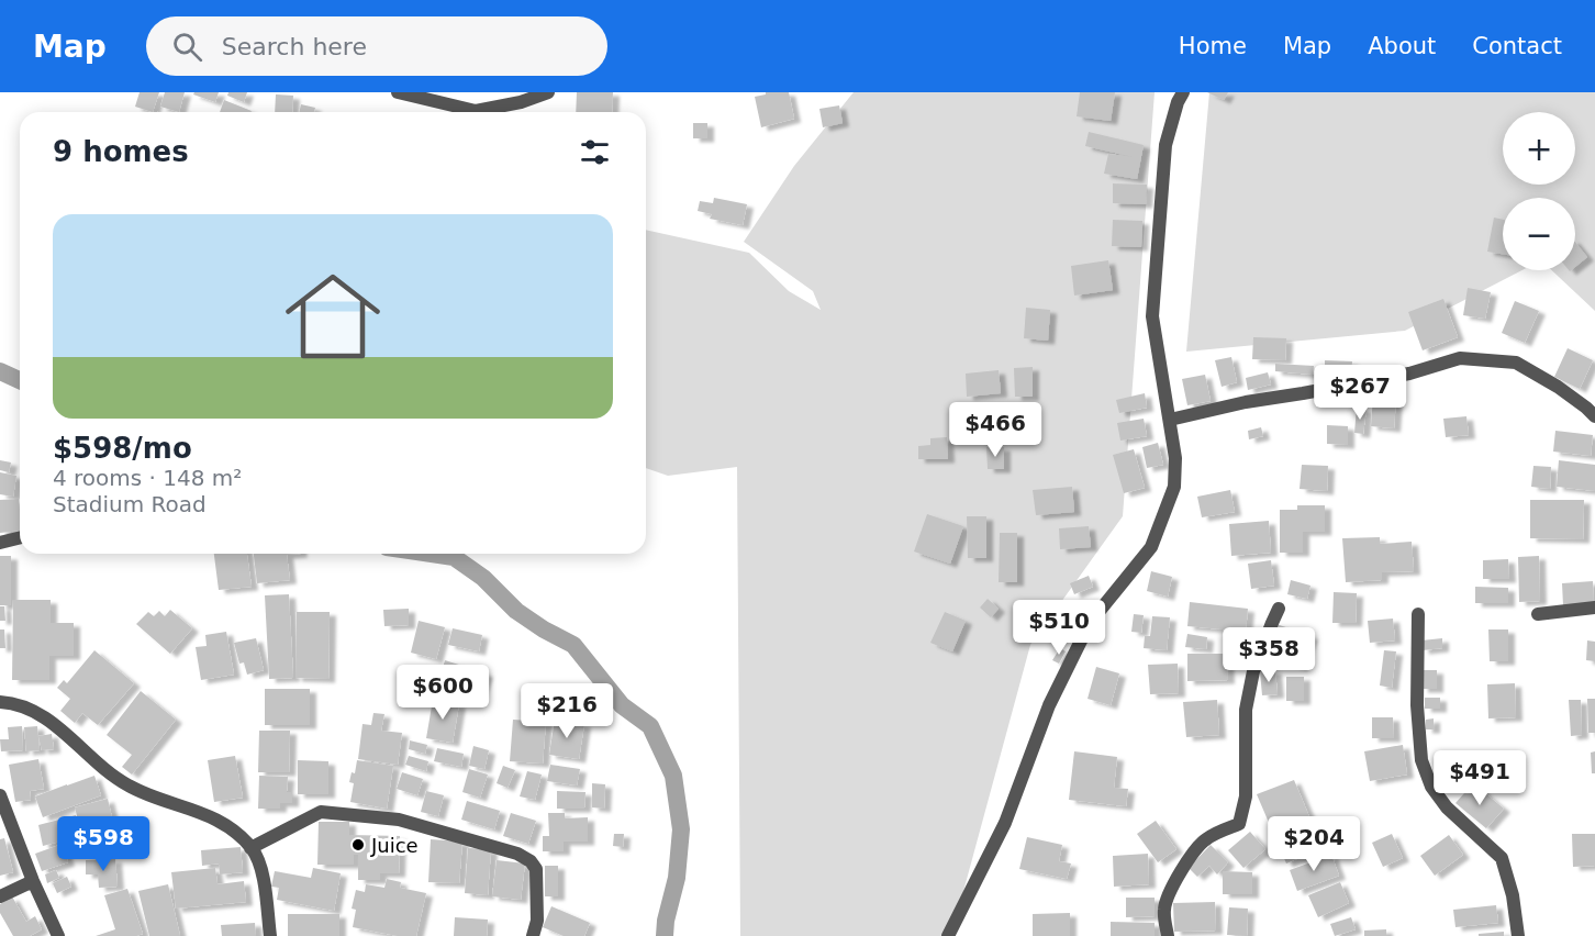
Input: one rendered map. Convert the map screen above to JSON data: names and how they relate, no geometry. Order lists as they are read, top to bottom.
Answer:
{
  "places": ["Juice"],
  "page": {
    "header": "Map",
    "search": "Search here",
    "nav": [
      "Home",
      "Map",
      "About",
      "Contact"
    ],
    "map_buttons": ["+", "−"],
    "heading": "9 homes",
    "list": [
      {
        "name": "$598/mo",
        "note": "4 rooms · 148 m² · Stadium Road"
      }
    ],
    "price": [
      "$267",
      "$466",
      "$510",
      "$358",
      "$600",
      "$216",
      "$491",
      "$598",
      "$204"
    ]
  }
}
